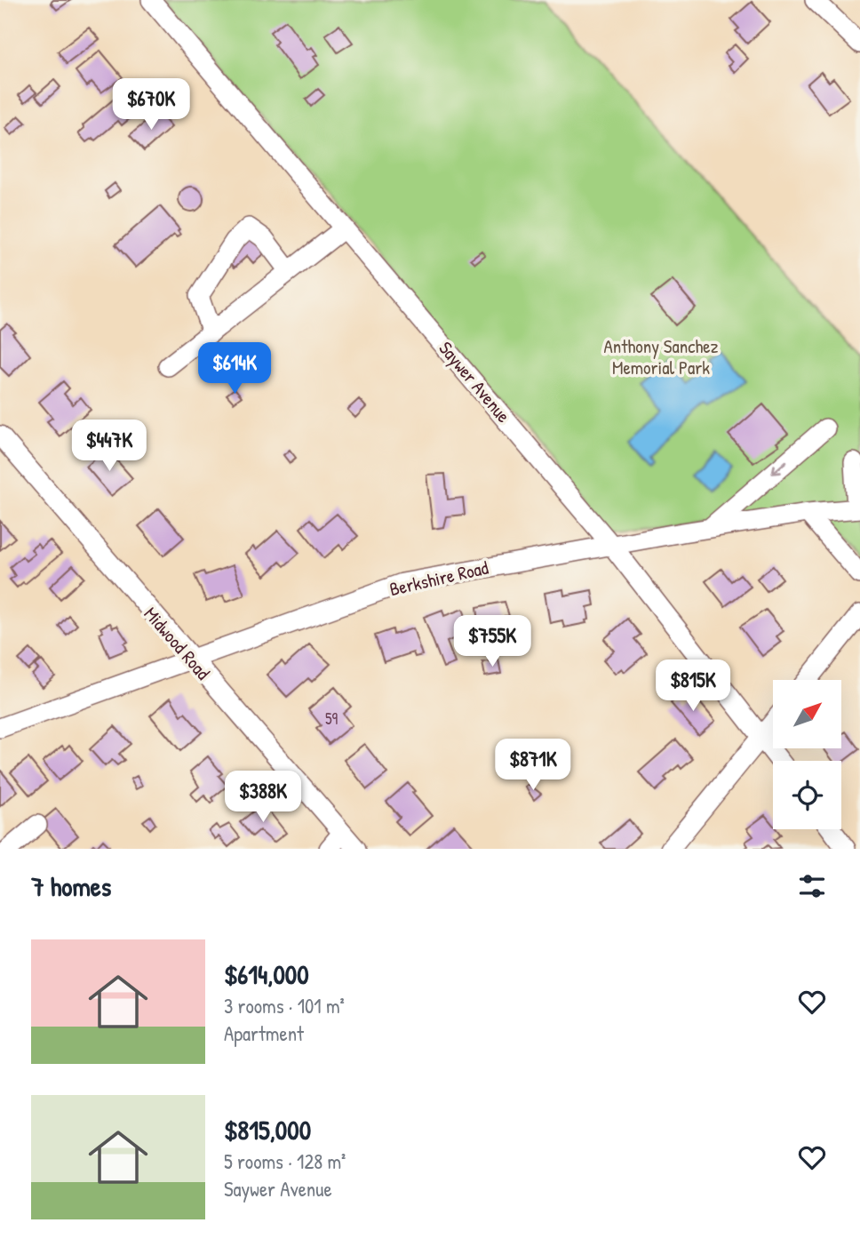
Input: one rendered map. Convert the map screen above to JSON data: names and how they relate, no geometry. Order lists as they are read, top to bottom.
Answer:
{
  "streets": {
    "street": ["Saywer Avenue", "Berkshire Road", "Midwood Road"]
  },
  "crossings": [
    ["Saywer Avenue", "Berkshire Road"],
    ["Berkshire Road", "Midwood Road"]
  ],
  "parks": ["Anthony Sanchez Memorial Park"],
  "house_numbers": ["59"],
  "north": "top right",
  "page": {
    "price": [
      "$670K",
      "$614K",
      "$447K",
      "$755K",
      "$815K",
      "$871K",
      "$388K"
    ],
    "heading": "7 homes",
    "list": [
      {
        "name": "$614,000",
        "note": "3 rooms · 101 m² · Apartment"
      },
      {
        "name": "$815,000",
        "note": "5 rooms · 128 m² · Saywer Avenue"
      }
    ]
  }
}
